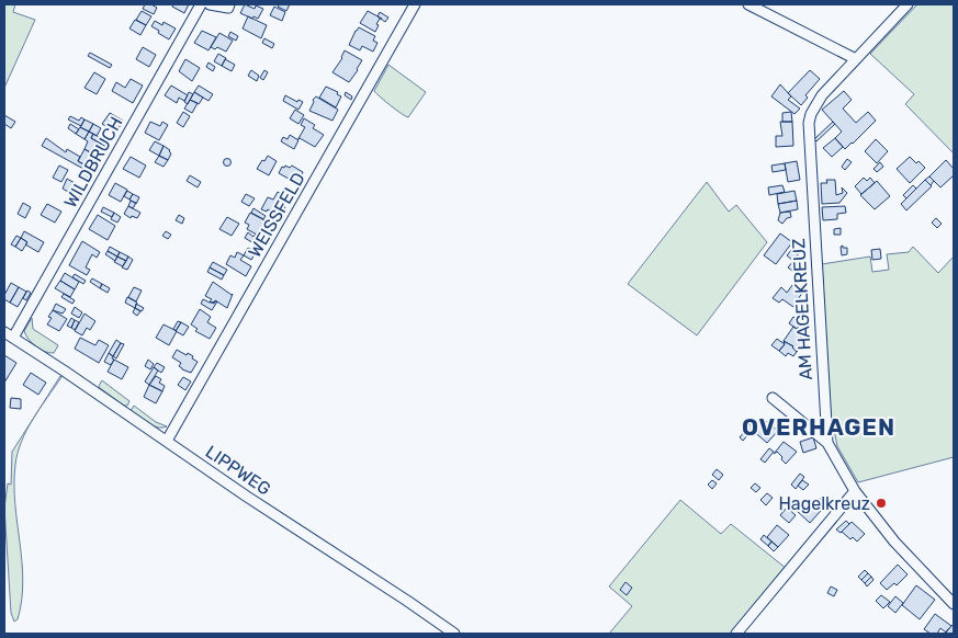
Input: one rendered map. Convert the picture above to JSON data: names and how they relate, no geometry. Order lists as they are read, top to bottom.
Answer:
{
  "streets": {
    "street": [
      "WILDBRUCH",
      "WEISSFELD",
      "AM HAGELKREUZ",
      "LIPPWEG"
    ]
  },
  "crossings": [
    ["WILDBRUCH", "LIPPWEG"],
    ["WEISSFELD", "LIPPWEG"]
  ],
  "districts": ["OVERHAGEN"],
  "places": ["Hagelkreuz"]
}
